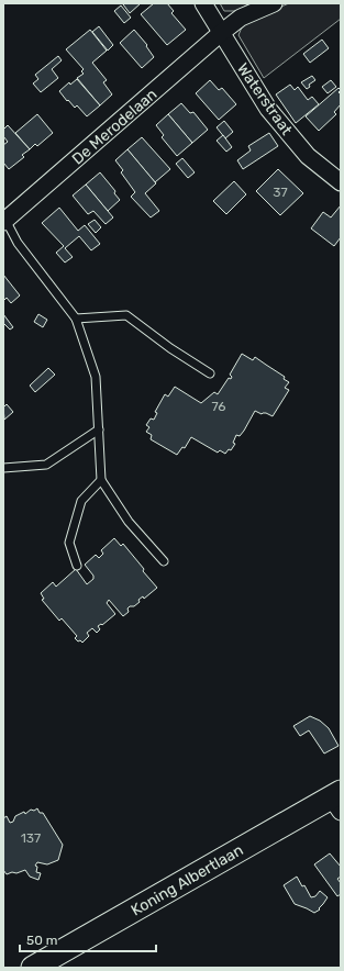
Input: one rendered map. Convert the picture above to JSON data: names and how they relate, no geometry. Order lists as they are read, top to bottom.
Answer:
{
  "streets": {
    "street": ["Waterstraat", "De Merodelaan", "Koning Albertlaan"]
  },
  "crossings": [
    ["Waterstraat", "De Merodelaan"]
  ],
  "house_numbers": ["37", "76", "137"],
  "scale_bar": "50 m"
}
